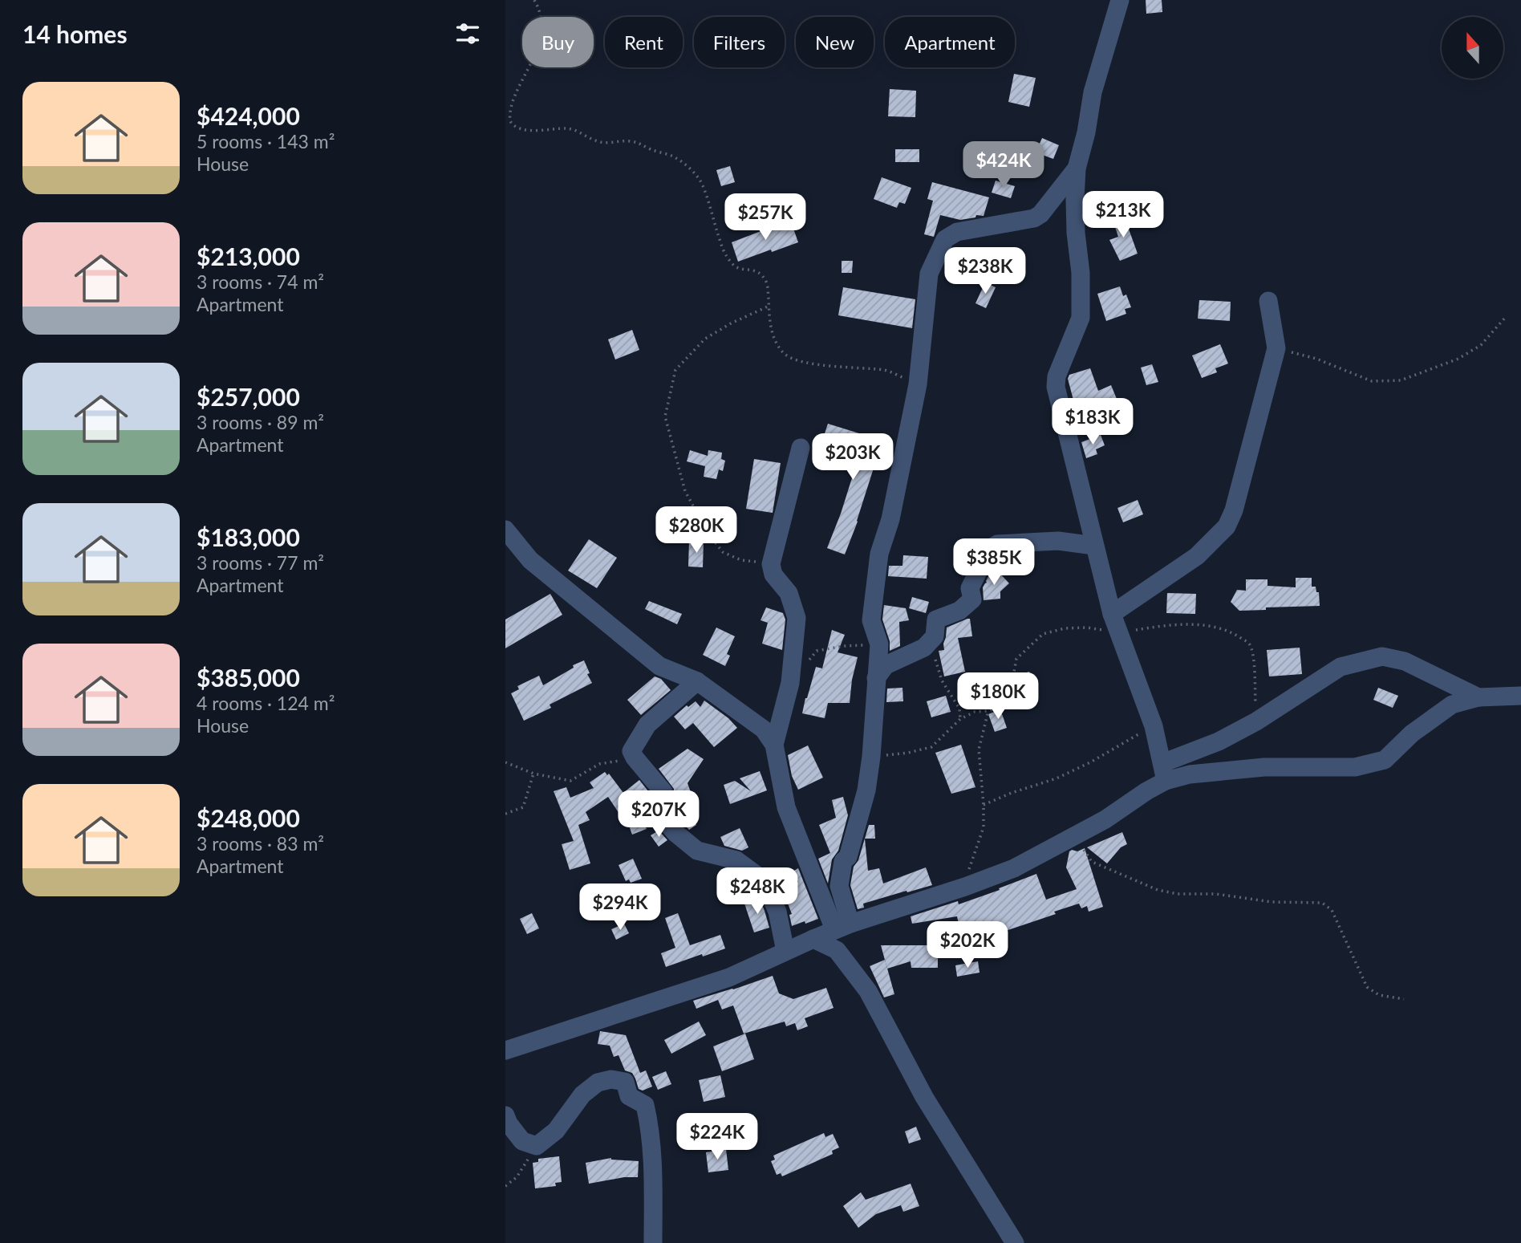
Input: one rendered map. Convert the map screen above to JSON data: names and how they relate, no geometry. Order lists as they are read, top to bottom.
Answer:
{
  "north": "top",
  "page": {
    "heading": "14 homes",
    "chip": [
      "Buy",
      "Rent",
      "Filters",
      "New",
      "Apartment"
    ],
    "list": [
      {
        "name": "$424,000",
        "note": "5 rooms · 143 m² · House"
      },
      {
        "name": "$213,000",
        "note": "3 rooms · 74 m² · Apartment"
      },
      {
        "name": "$257,000",
        "note": "3 rooms · 89 m² · Apartment"
      },
      {
        "name": "$183,000",
        "note": "3 rooms · 77 m² · Apartment"
      },
      {
        "name": "$385,000",
        "note": "4 rooms · 124 m² · House"
      },
      {
        "name": "$248,000",
        "note": "3 rooms · 83 m² · Apartment"
      }
    ],
    "price": [
      "$424K",
      "$213K",
      "$257K",
      "$238K",
      "$183K",
      "$203K",
      "$280K",
      "$385K",
      "$180K",
      "$207K",
      "$248K",
      "$294K",
      "$202K",
      "$224K"
    ]
  }
}
